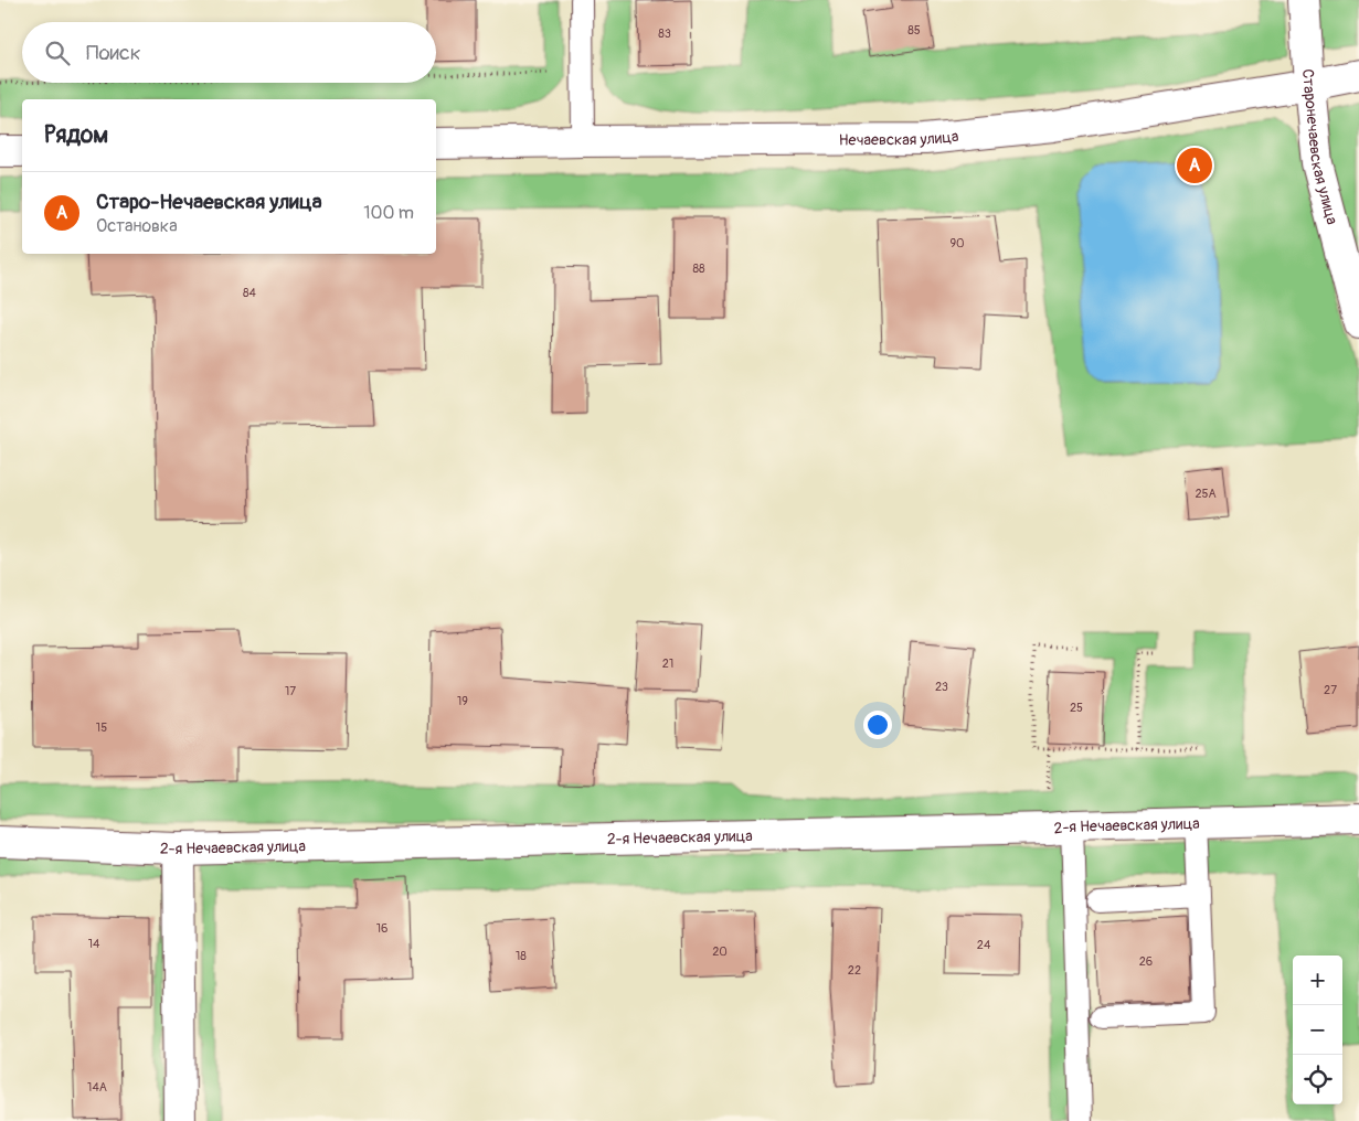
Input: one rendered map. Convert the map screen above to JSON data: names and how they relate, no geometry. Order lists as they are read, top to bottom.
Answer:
{
  "streets": {
    "street": ["Нечаевская улица", "Старонечаевская улица", "2-я Нечаевская улица"]
  },
  "crossings": [
    ["Нечаевская улица", "Старонечаевская улица"]
  ],
  "house_numbers": [
    "85",
    "83",
    "90",
    "88",
    "84",
    "25А",
    "21",
    "23",
    "27",
    "17",
    "19",
    "25",
    "15",
    "16",
    "14",
    "24",
    "20",
    "18",
    "26",
    "22",
    "14А"
  ],
  "page": {
    "search": "Поиск",
    "heading": "Рядом",
    "pins": "A",
    "list": [
      {
        "mark": "A",
        "name": "Старо-Нечаевская улица",
        "note": "Остановка",
        "value": "100 m"
      }
    ],
    "map_buttons": ["+", "−"]
  }
}
